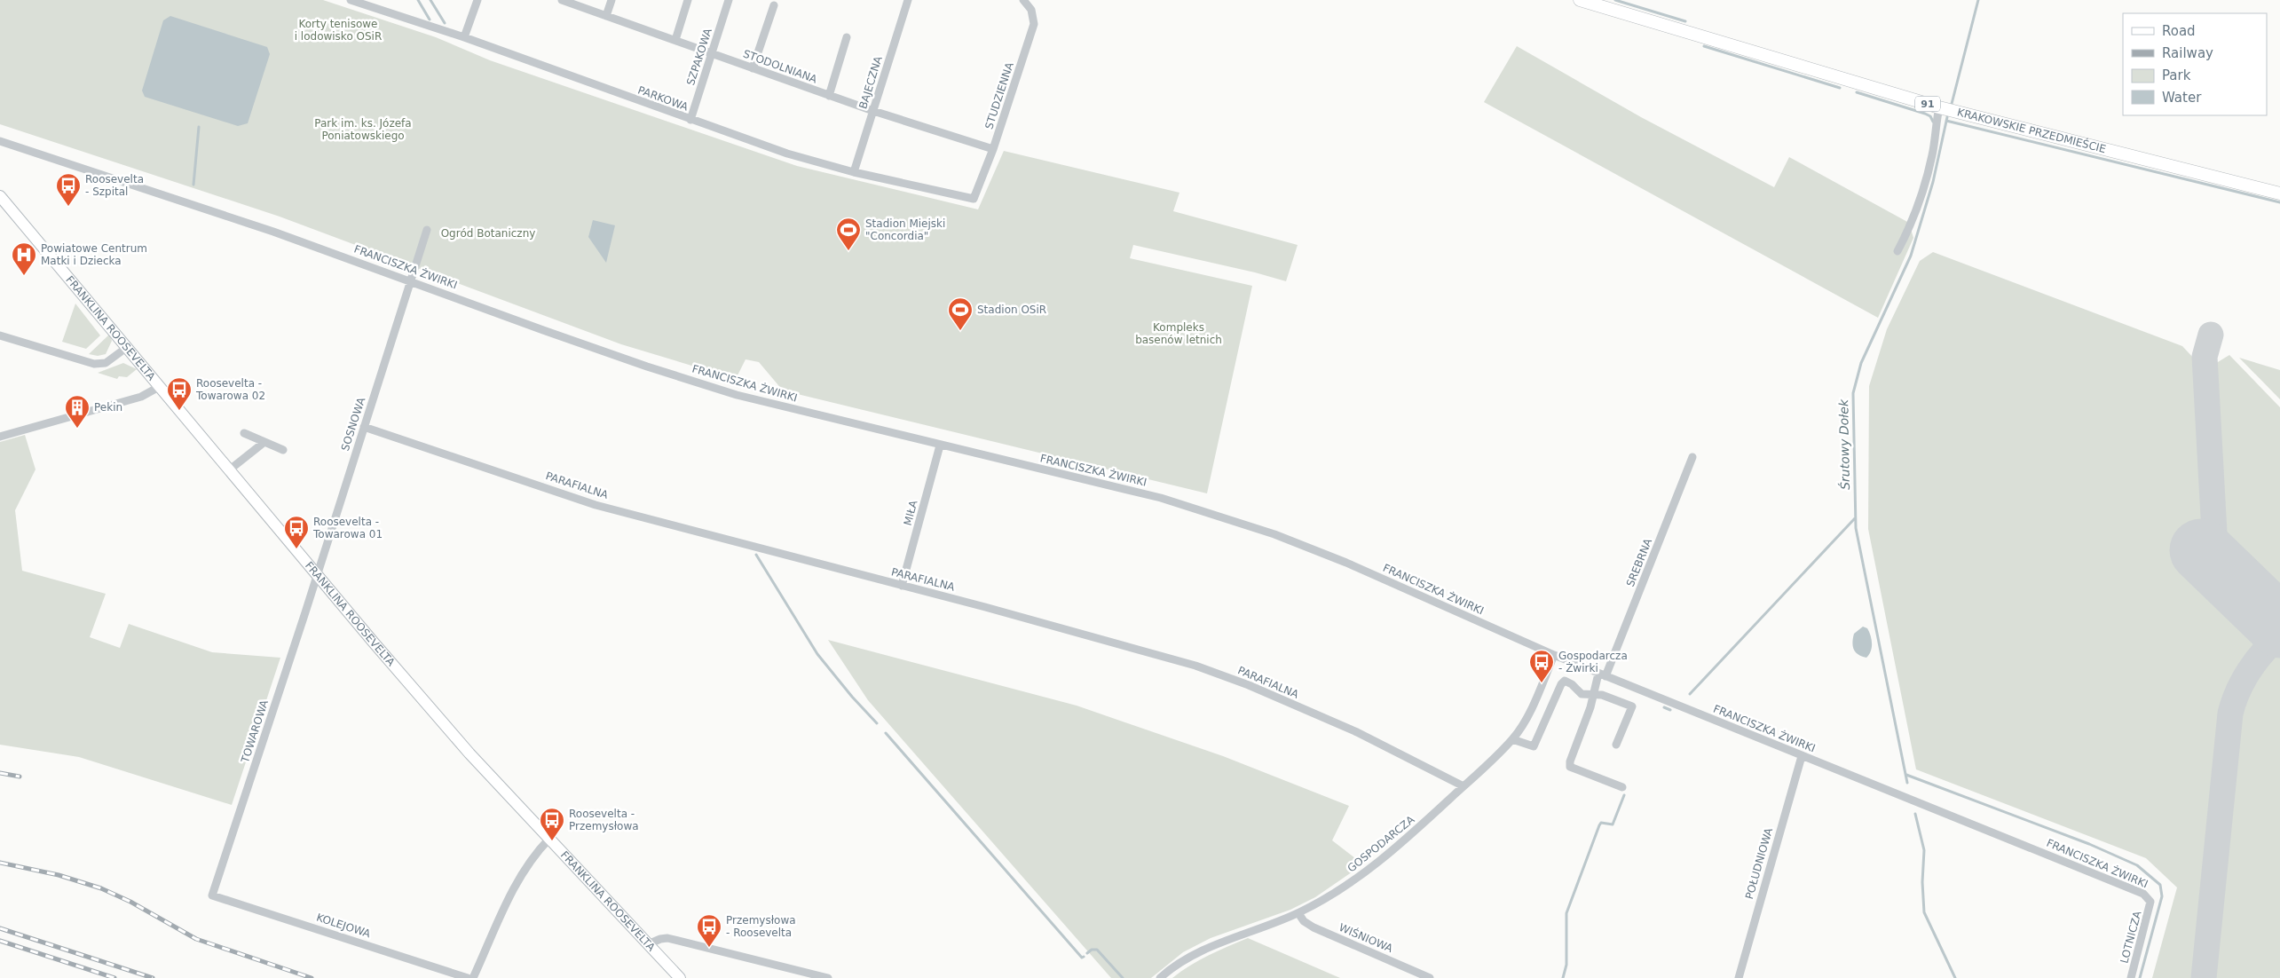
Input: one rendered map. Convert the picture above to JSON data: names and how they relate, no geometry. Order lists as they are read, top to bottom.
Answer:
{
  "streets": {
    "main road": ["91", "KRAKOWSKIE PRZEDMIEŚCIE"],
    "street": [
      "SZPAKOWA",
      "STODOLNIANA",
      "BAJECZNA",
      "STUDZIENNA",
      "PARKOWA",
      "FRANCISZKA ŻWIRKI",
      "FRANKLINA ROOSEVELTA",
      "SOSNOWA",
      "PARAFIALNA",
      "MIŁA",
      "SREBRNA",
      "TOWAROWA",
      "GOSPODARCZA",
      "POŁUDNIOWA",
      "KOLEJOWA",
      "LOTNICZA",
      "WIŚNIOWA"
    ]
  },
  "crossings": [
    ["SZPAKOWA", "STODOLNIANA"],
    ["SZPAKOWA", "PARKOWA"],
    ["STODOLNIANA", "BAJECZNA"],
    ["STODOLNIANA", "STUDZIENNA"],
    ["BAJECZNA", "PARKOWA"],
    ["STUDZIENNA", "PARKOWA"],
    ["FRANCISZKA ŻWIRKI", "SOSNOWA"],
    ["FRANCISZKA ŻWIRKI", "MIŁA"],
    ["FRANCISZKA ŻWIRKI", "SREBRNA"],
    ["FRANCISZKA ŻWIRKI", "GOSPODARCZA"],
    ["FRANCISZKA ŻWIRKI", "POŁUDNIOWA"],
    ["FRANCISZKA ŻWIRKI", "LOTNICZA"],
    ["FRANKLINA ROOSEVELTA", "SOSNOWA"],
    ["FRANKLINA ROOSEVELTA", "TOWAROWA"],
    ["SOSNOWA", "PARAFIALNA"],
    ["SOSNOWA", "TOWAROWA"],
    ["PARAFIALNA", "MIŁA"],
    ["PARAFIALNA", "GOSPODARCZA"],
    ["TOWAROWA", "KOLEJOWA"],
    ["GOSPODARCZA", "WIŚNIOWA"]
  ],
  "water": ["Śrutowy Dołek"],
  "parks": [
    "Korty tenisowe i lodowisko OSiR",
    "Park im. ks. Józefa Poniatowskiego",
    "Ogród Botaniczny",
    "Kompleks basenów letnich"
  ],
  "places": {
    "bus stop": [
      "Roosevelta - Szpital",
      "Roosevelta - Towarowa 02",
      "Roosevelta - Towarowa 01",
      "Gospodarcza - Żwirki",
      "Roosevelta - Przemysłowa",
      "Przemysłowa - Roosevelta"
    ],
    "sports": ["Stadion Miejski \"Concordia\"", "Stadion OSiR"],
    "hospital": ["Powiatowe Centrum Matki i Dziecka"],
    "building": ["Pekin"]
  },
  "legend": [
    "Road",
    "Railway",
    "Park",
    "Water"
  ]
}
